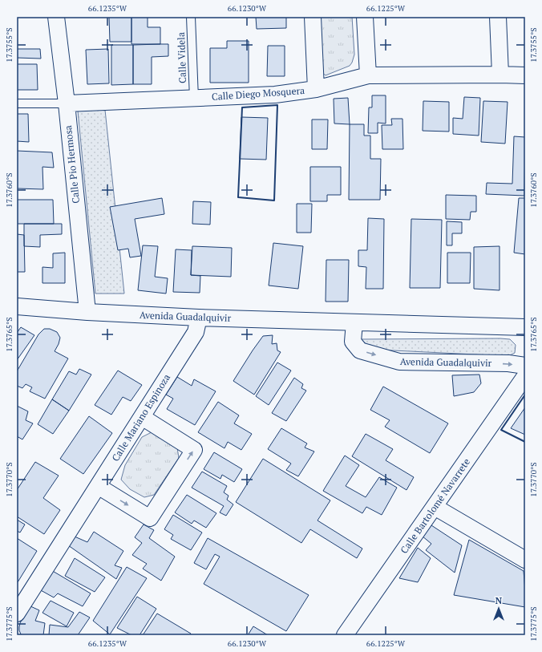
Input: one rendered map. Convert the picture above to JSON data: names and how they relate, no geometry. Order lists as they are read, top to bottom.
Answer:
{
  "streets": {
    "street": [
      "Calle Diego Mosquera",
      "Calle Pio Hermosa",
      "Avenida Guadalquivir",
      "Calle Mariano Espinoza",
      "Calle Bartolomé Navarrete"
    ],
    "lane": ["Calle Videla"]
  },
  "crossings": [
    ["Calle Videla", "Calle Diego Mosquera"],
    ["Calle Diego Mosquera", "Calle Pio Hermosa"],
    ["Calle Pio Hermosa", "Avenida Guadalquivir"],
    ["Avenida Guadalquivir", "Calle Mariano Espinoza"]
  ],
  "north": "top",
  "coordinates": [
    "66.1235°W",
    "66.1230°W",
    "66.1225°W",
    "17.3755°S",
    "17.3760°S",
    "17.3765°S",
    "17.3770°S",
    "17.3775°S"
  ]
}
